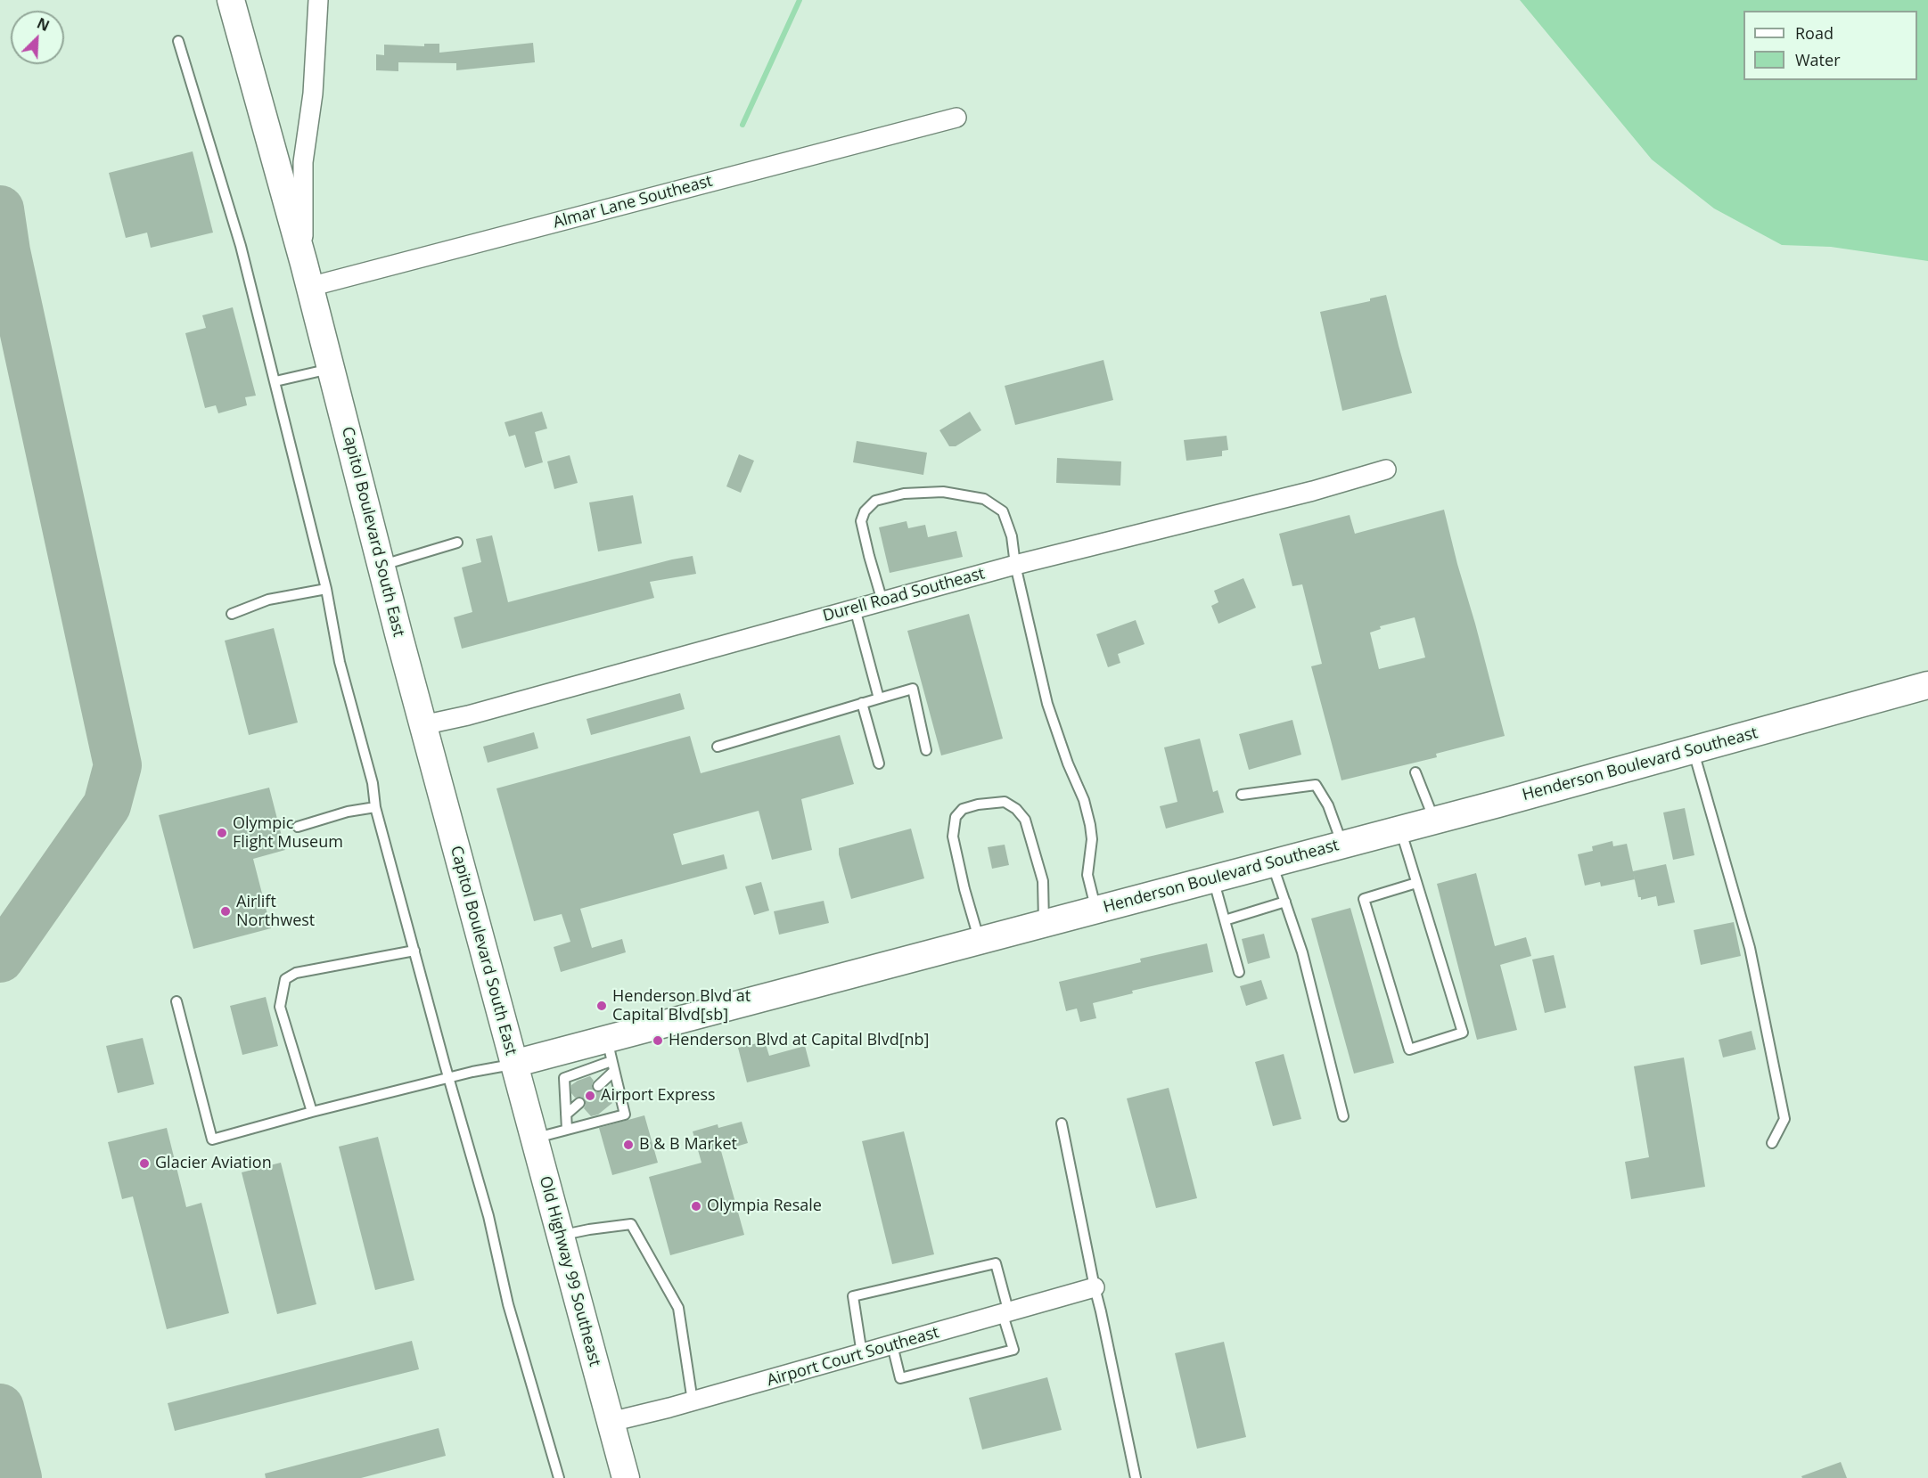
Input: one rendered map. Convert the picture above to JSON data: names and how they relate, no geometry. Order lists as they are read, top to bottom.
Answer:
{
  "streets": {
    "main road": ["Capitol Boulevard South East", "Henderson Boulevard Southeast", "Old Highway 99 Southeast"],
    "street": ["Almar Lane Southeast", "Durell Road Southeast", "Airport Court Southeast"]
  },
  "crossings": [
    ["Almar Lane Southeast", "Capitol Boulevard South East"],
    ["Capitol Boulevard South East", "Durell Road Southeast"],
    ["Capitol Boulevard South East", "Henderson Boulevard Southeast"],
    ["Capitol Boulevard South East", "Old Highway 99 Southeast"],
    ["Henderson Boulevard Southeast", "Old Highway 99 Southeast"],
    ["Old Highway 99 Southeast", "Airport Court Southeast"]
  ],
  "places": [
    "Olympic Flight Museum",
    "Airlift Northwest",
    "Henderson Blvd at Capital Blvd[sb]",
    "Henderson Blvd at Capital Blvd[nb]",
    "Airport Express",
    "B & B Market",
    "Glacier Aviation",
    "Olympia Resale"
  ],
  "legend": ["Road", "Water"],
  "north": "top right"
}
